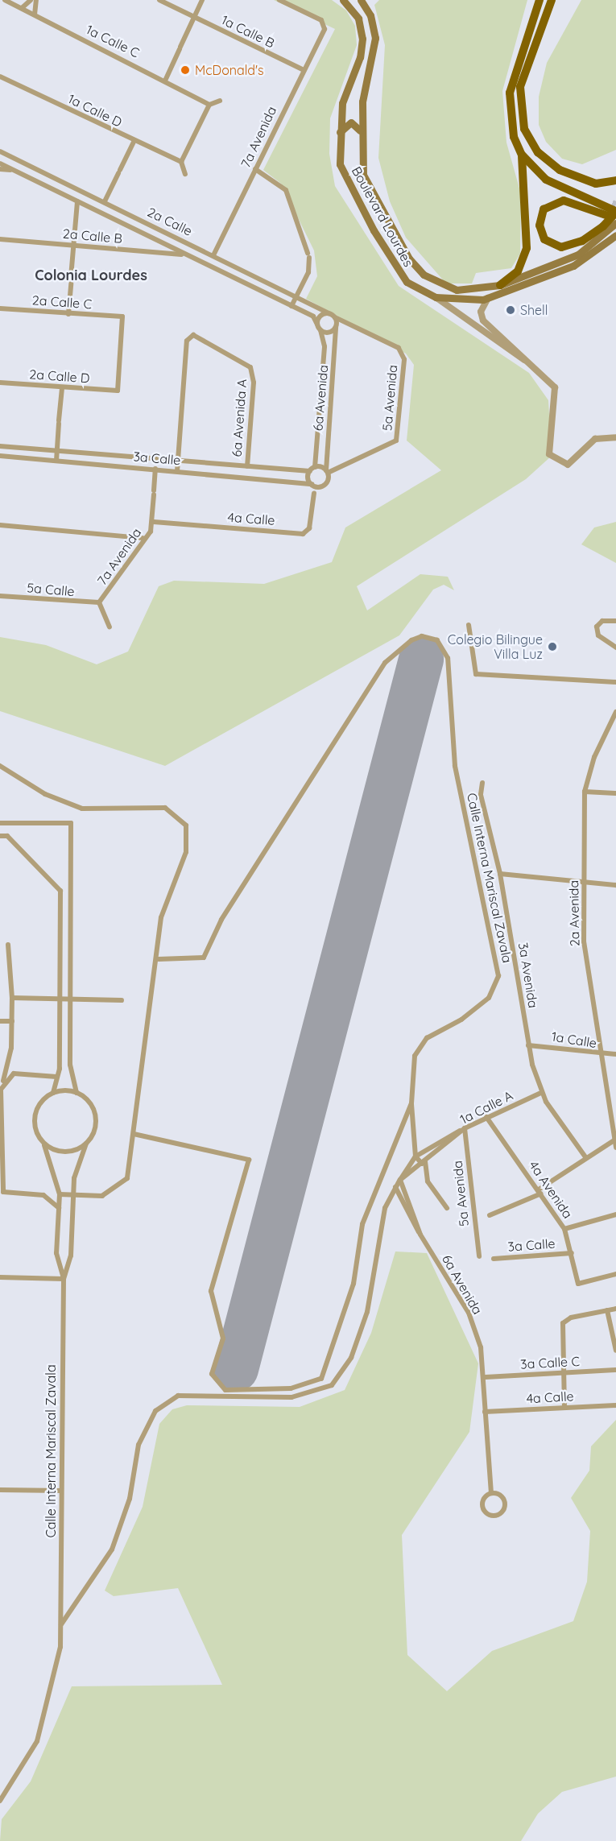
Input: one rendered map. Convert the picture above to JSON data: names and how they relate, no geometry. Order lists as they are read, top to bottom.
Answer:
{
  "streets": {
    "main road": ["Boulevard Lourdes"],
    "street": [
      "1a Calle B",
      "1a Calle C",
      "1a Calle D",
      "7a Avenida",
      "2a Calle",
      "2a Calle B",
      "2a Calle C",
      "2a Calle D",
      "6a Avenida",
      "5a Avenida",
      "6a Avenida A",
      "3a Calle",
      "4a Calle",
      "5a Calle",
      "Calle Interna Mariscal Zavala",
      "2a Avenida",
      "3a Avenida",
      "1a Calle",
      "1a Calle A",
      "4a Avenida",
      "3a Calle C"
    ]
  },
  "crossings": [
    ["1a Calle B", "7a Avenida"],
    ["7a Avenida", "2a Calle"],
    ["7a Avenida", "3a Calle"],
    ["7a Avenida", "4a Calle"],
    ["7a Avenida", "5a Calle"],
    ["2a Calle", "2a Calle B"],
    ["2a Calle", "6a Avenida"],
    ["2a Calle", "5a Avenida"],
    ["2a Calle C", "2a Calle D"],
    ["6a Avenida", "5a Avenida"],
    ["6a Avenida", "4a Calle"],
    ["6a Avenida", "Calle Interna Mariscal Zavala"],
    ["6a Avenida", "3a Calle C"],
    ["5a Avenida", "1a Calle A"],
    ["6a Avenida A", "3a Calle"],
    ["3a Calle", "4a Avenida"],
    ["Calle Interna Mariscal Zavala", "1a Calle A"],
    ["2a Avenida", "1a Calle"],
    ["3a Avenida", "1a Calle"],
    ["3a Avenida", "1a Calle A"],
    ["1a Calle A", "4a Avenida"]
  ],
  "districts": ["Colonia Lourdes"],
  "places": ["McDonald's", "Shell", "Colegio Bilingue Villa Luz"]
}
